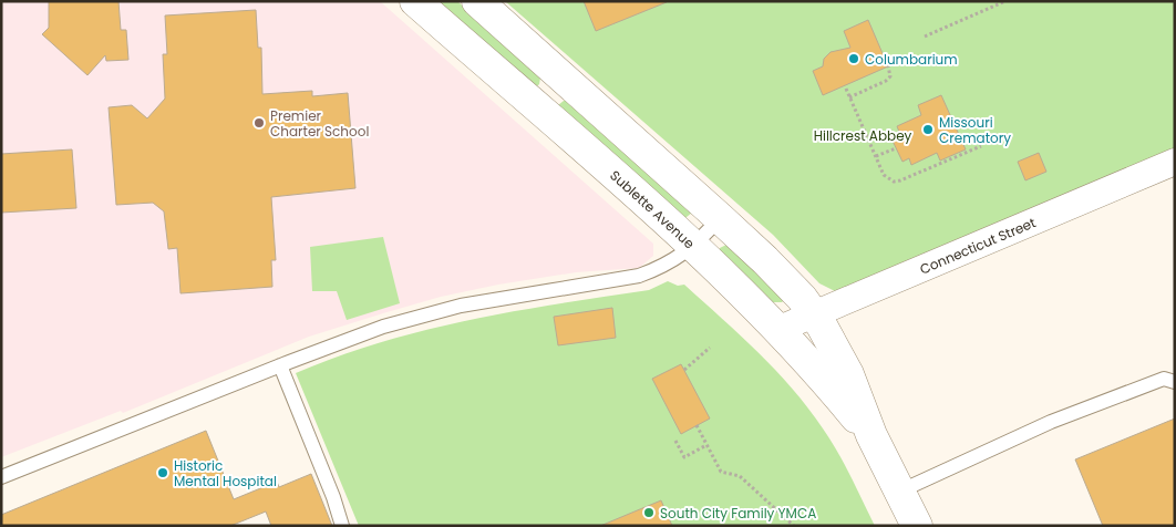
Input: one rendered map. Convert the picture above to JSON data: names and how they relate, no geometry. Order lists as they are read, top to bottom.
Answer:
{
  "streets": {
    "street": ["Sublette Avenue", "Connecticut Street"]
  },
  "crossings": [
    ["Sublette Avenue", "Connecticut Street"]
  ],
  "parks": ["Hillcrest Abbey"],
  "places": [
    "Columbarium",
    "Premier Charter School",
    "Missouri Crematory",
    "Historic Mental Hospital",
    "South City Family YMCA"
  ]
}
